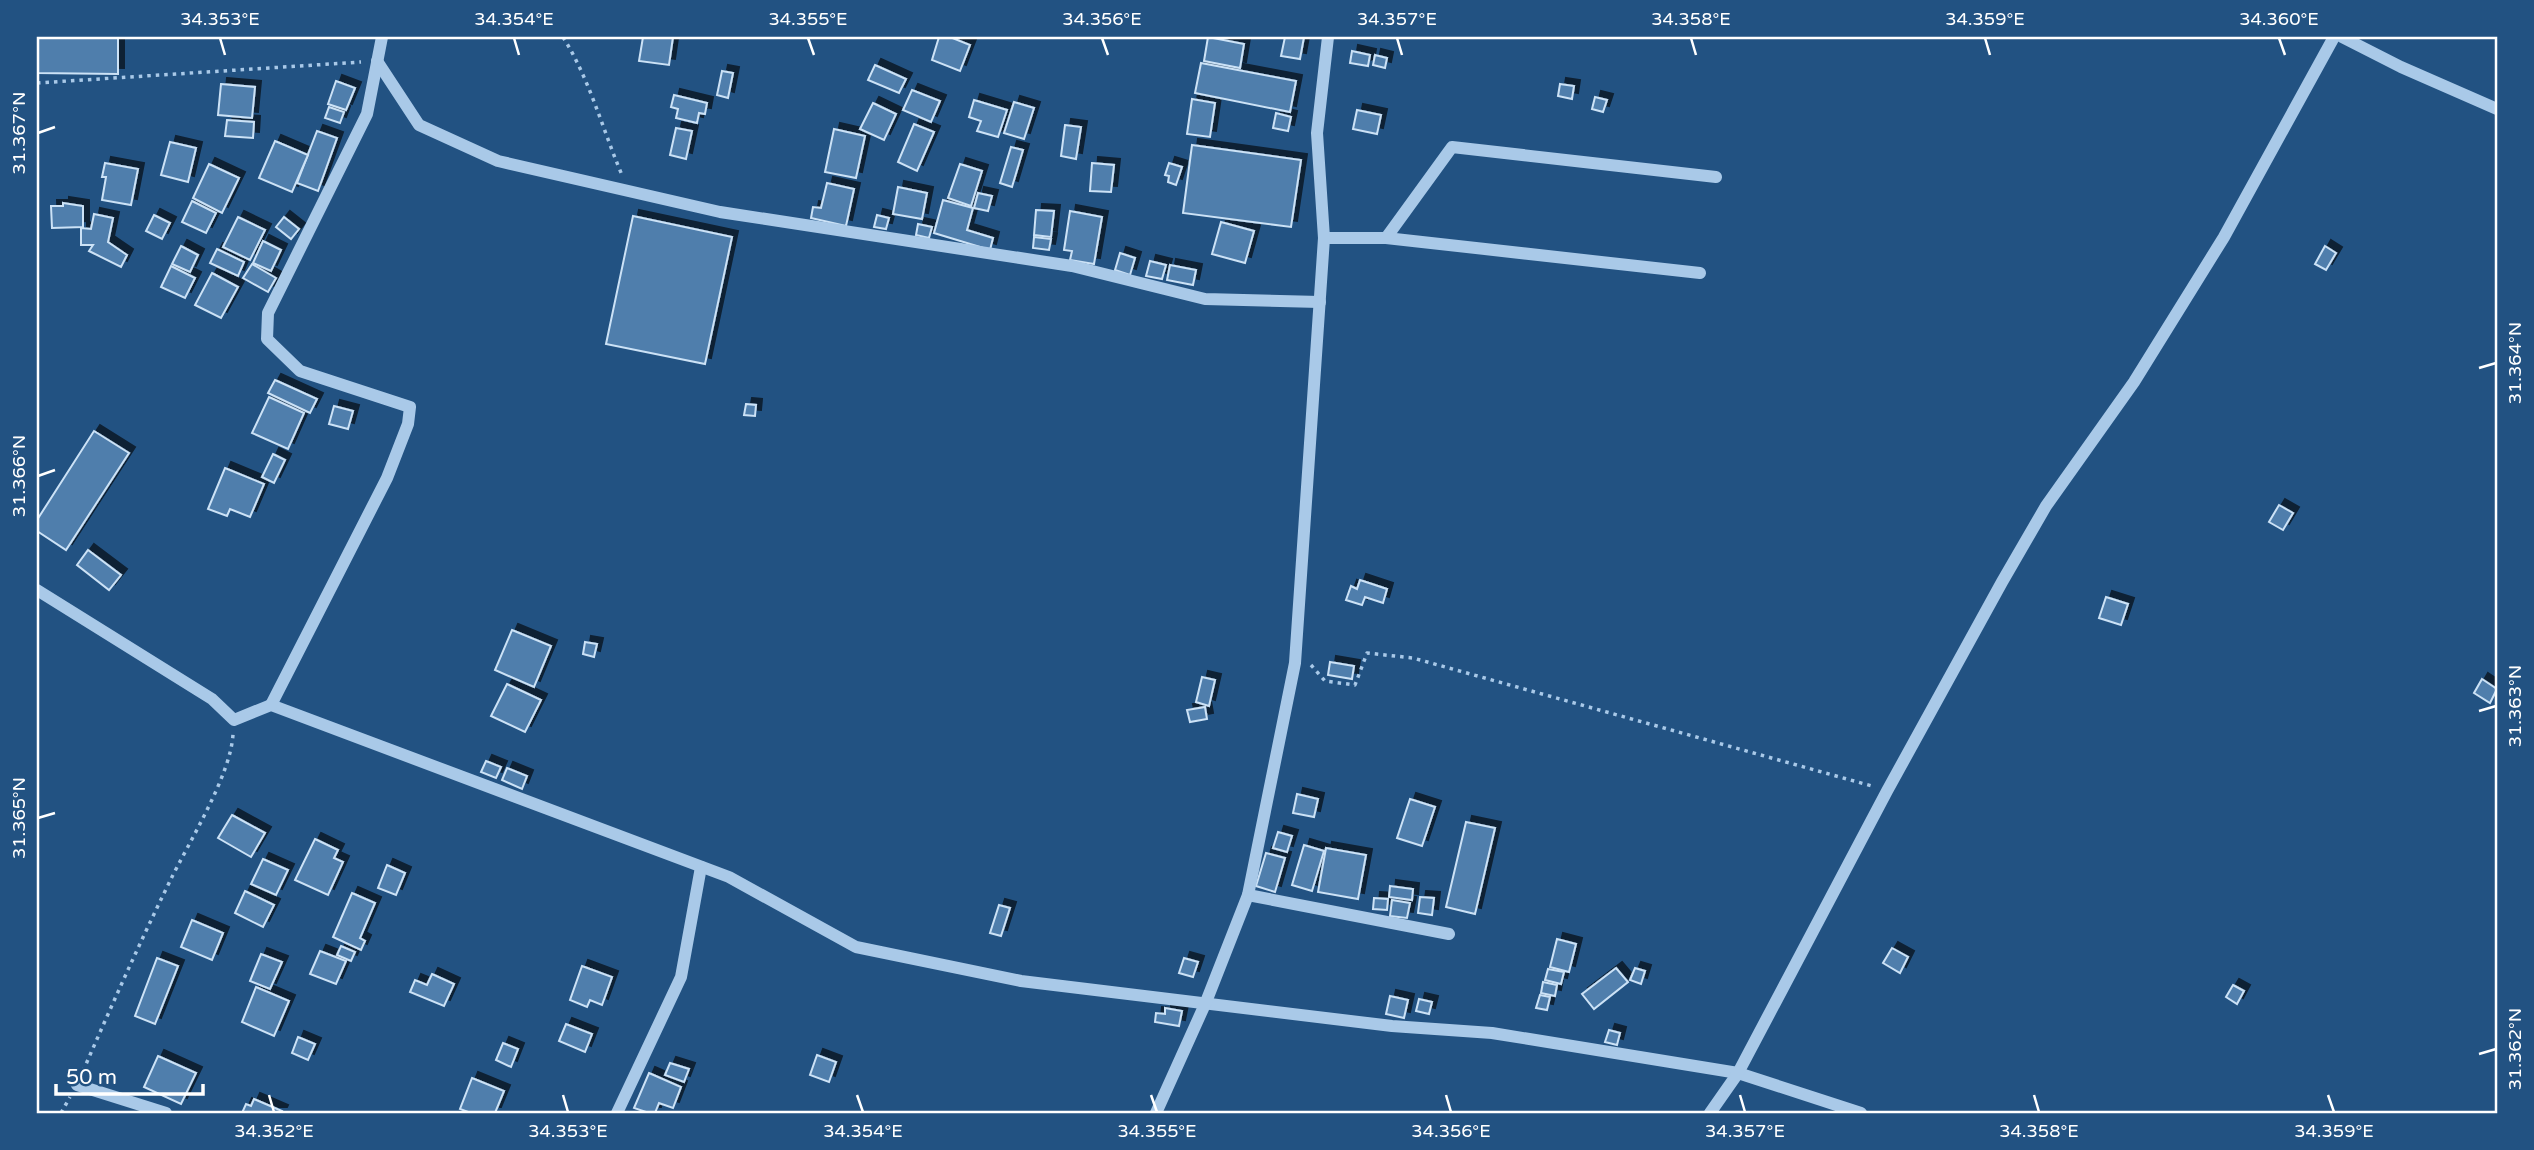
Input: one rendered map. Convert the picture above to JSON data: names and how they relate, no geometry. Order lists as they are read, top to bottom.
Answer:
{
  "scale_bar": "50 m",
  "coordinates": [
    "34.353°E",
    "34.354°E",
    "34.355°E",
    "34.356°E",
    "34.357°E",
    "34.358°E",
    "34.359°E",
    "34.360°E",
    "31.367°N",
    "31.364°N",
    "31.366°N",
    "31.363°N",
    "31.365°N",
    "31.362°N",
    "34.352°E"
  ]
}
